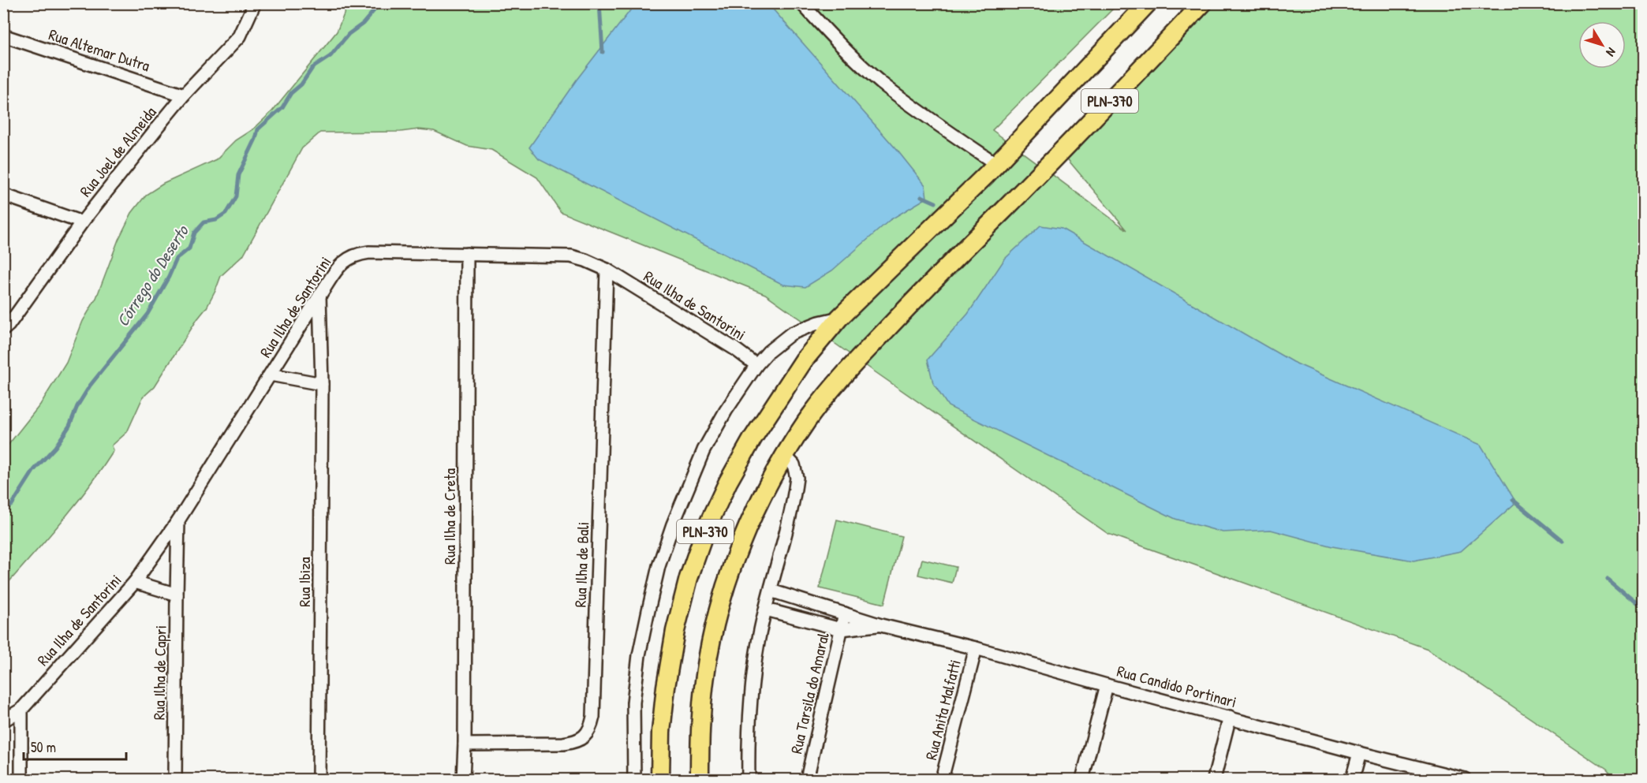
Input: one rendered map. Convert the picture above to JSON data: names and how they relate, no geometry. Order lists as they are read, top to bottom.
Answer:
{
  "streets": {
    "main road": ["PLN-370"],
    "street": [
      "Rua Altemar Dutra",
      "Rua Joel de Almeida",
      "Rua Ilha de Santorini",
      "Rua Ilha de Creta",
      "Rua Ilha de Bali",
      "Rua Ibiza",
      "Rua Ilha de Capri",
      "Rua Candido Portinari",
      "Rua Tarsila do Amaral",
      "Rua Anita Malfatti"
    ]
  },
  "crossings": [
    ["Rua Altemar Dutra", "Rua Joel de Almeida"],
    ["Rua Ilha de Santorini", "Rua Ilha de Creta"],
    ["Rua Ilha de Santorini", "Rua Ilha de Bali"],
    ["Rua Ilha de Santorini", "Rua Ibiza"],
    ["Rua Ilha de Santorini", "Rua Ilha de Capri"],
    ["Rua Ilha de Creta", "Rua Ilha de Bali"],
    ["Rua Candido Portinari", "Rua Tarsila do Amaral"],
    ["Rua Candido Portinari", "Rua Anita Malfatti"]
  ],
  "water": ["Córrego do Deserto"],
  "scale_bar": "50 m",
  "north": "bottom right"
}
